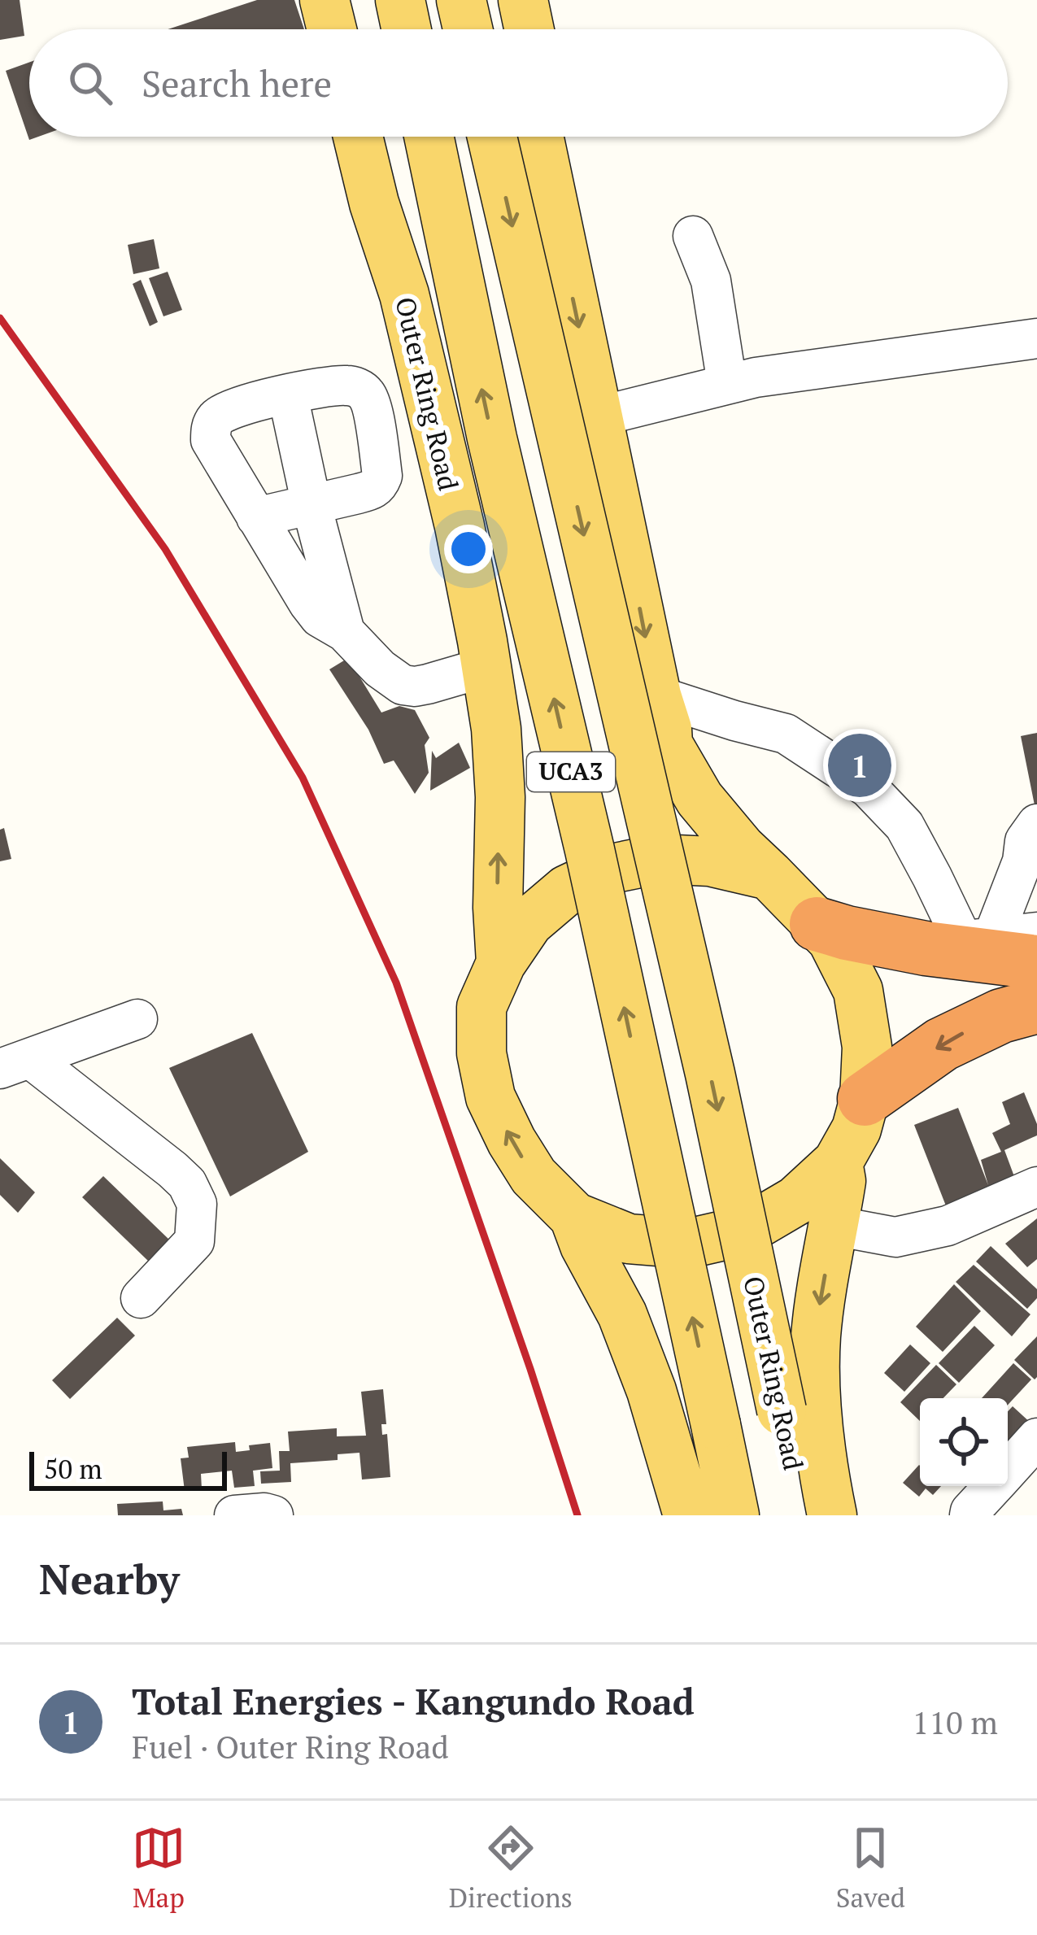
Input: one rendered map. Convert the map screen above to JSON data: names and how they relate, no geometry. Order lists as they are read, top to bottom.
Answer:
{
  "streets": {
    "main road": ["Outer Ring Road", "UCA3"]
  },
  "scale_bar": "50 m",
  "page": {
    "search": "Search here",
    "pins": "1",
    "scale": "50 m",
    "heading": "Nearby",
    "list": [
      {
        "mark": "1",
        "name": "Total Energies - Kangundo Road",
        "note": "Fuel · Outer Ring Road",
        "value": "110 m"
      }
    ],
    "nav": ["Map", "Directions", "Saved"]
  }
}
